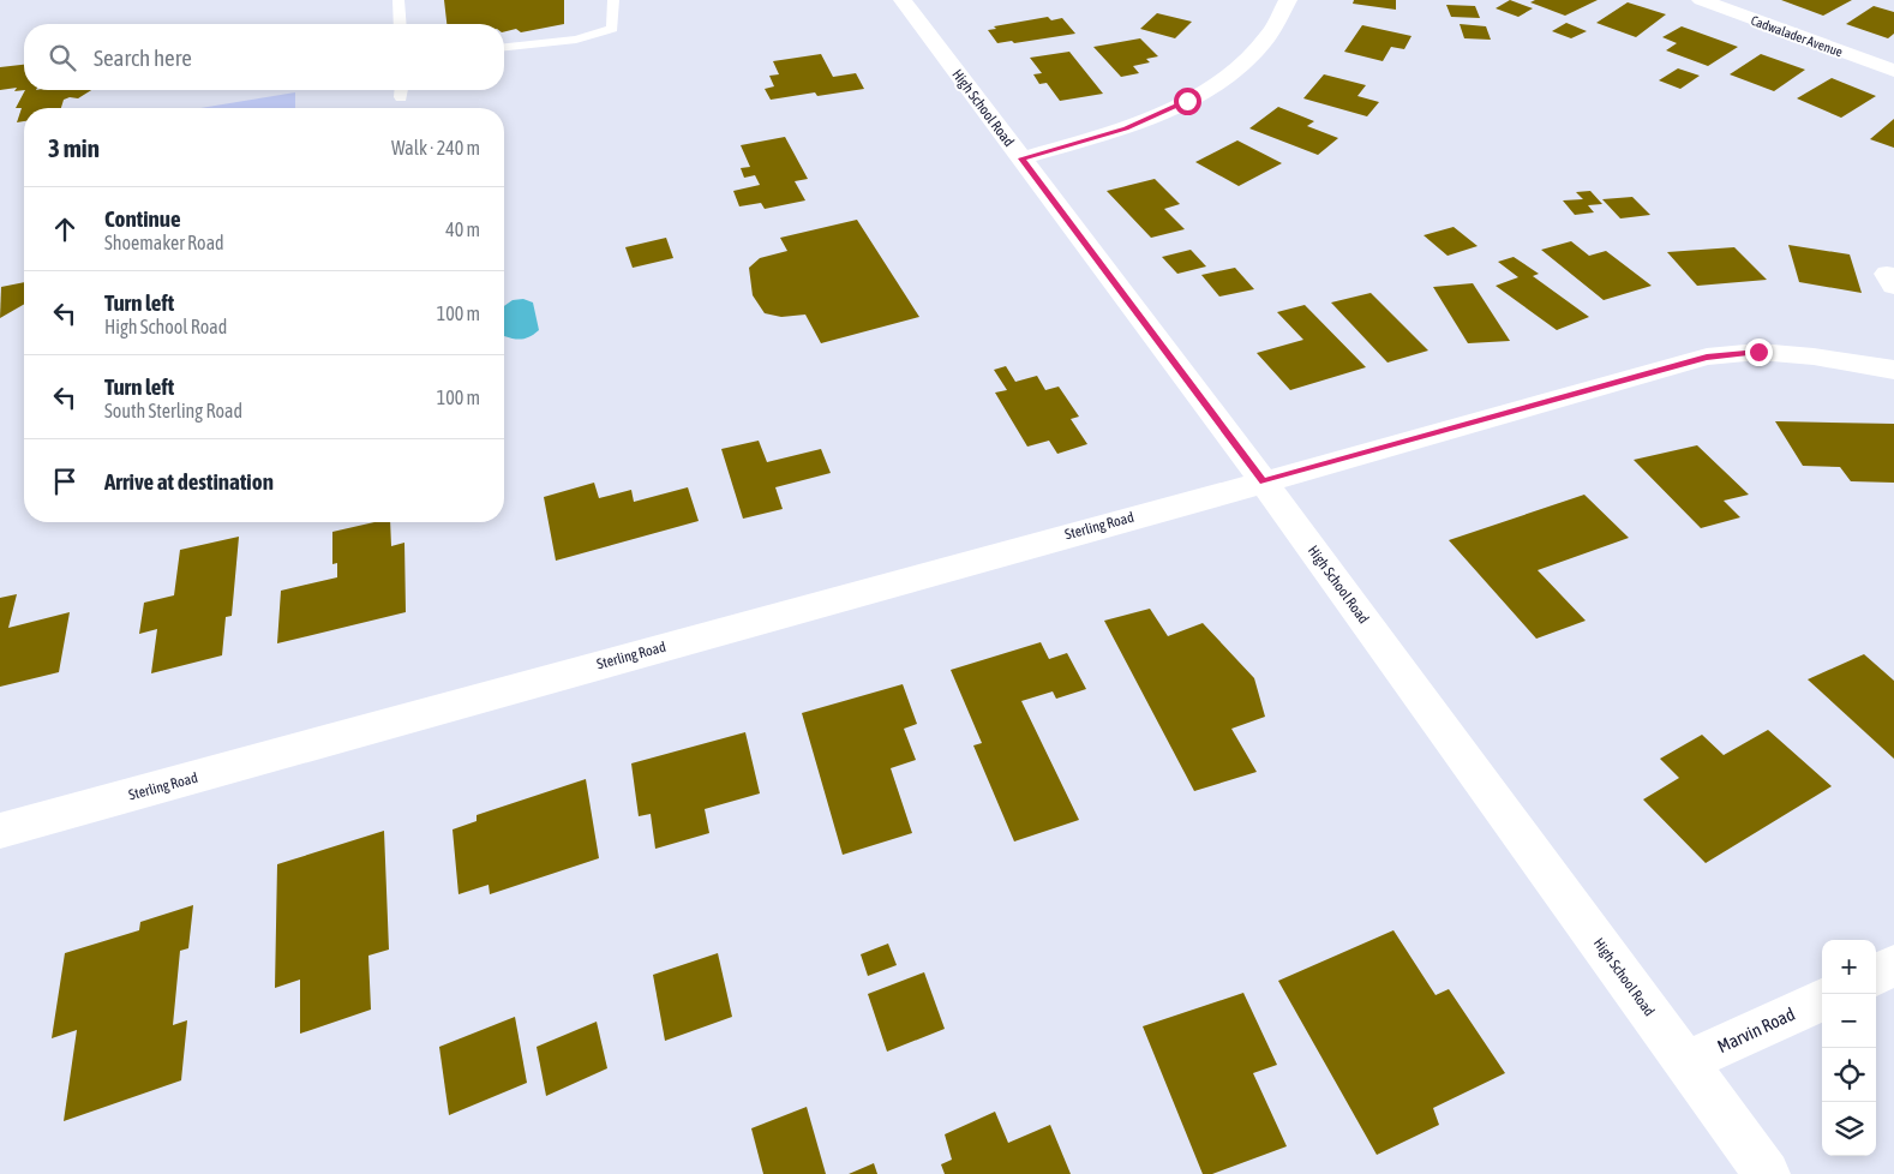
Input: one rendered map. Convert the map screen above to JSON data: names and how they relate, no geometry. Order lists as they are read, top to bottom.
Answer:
{
  "streets": {
    "street": [
      "Cadwalader Avenue",
      "High School Road",
      "Sterling Road",
      "Marvin Road"
    ]
  },
  "crossings": [
    ["High School Road", "Sterling Road"],
    ["High School Road", "Marvin Road"]
  ],
  "page": {
    "search": "Search here",
    "heading": ["3 min", "Walk · 240 m"],
    "list": [
      ["Continue", "Shoemaker Road", "40 m"],
      ["Turn left", "High School Road", "100 m"],
      ["Turn left", "South Sterling Road", "100 m"],
      "Arrive at destination"
    ],
    "map_buttons": ["+", "−"]
  }
}
